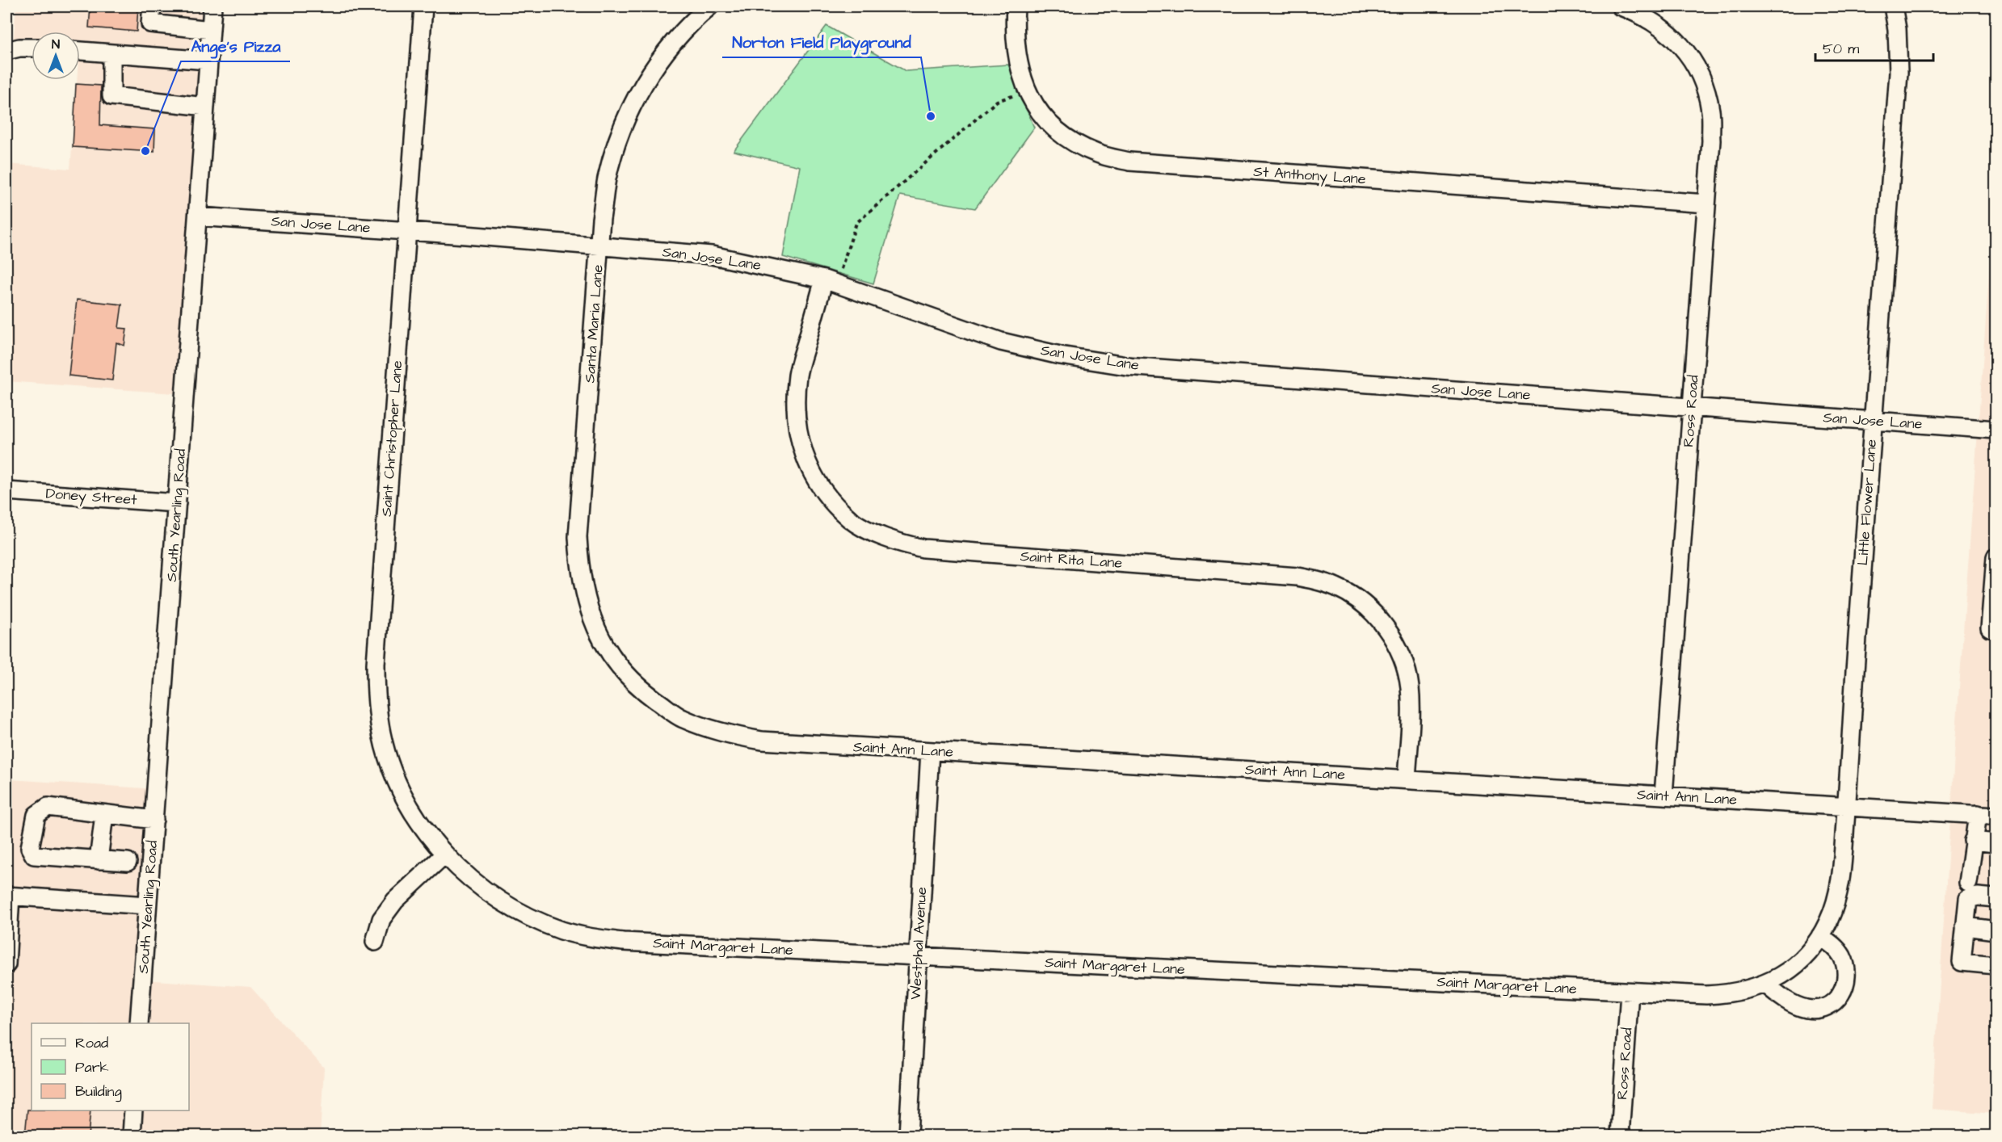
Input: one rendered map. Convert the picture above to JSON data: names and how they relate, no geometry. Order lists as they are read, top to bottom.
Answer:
{
  "streets": {
    "street": [
      "St Anthony Lane",
      "San Jose Lane",
      "Santa Maria Lane",
      "Ross Road",
      "Saint Christopher Lane",
      "Doney Street",
      "Little Flower Lane",
      "South Yearling Road",
      "Saint Rita Lane",
      "Saint Ann Lane",
      "Westphal Avenue",
      "Saint Margaret Lane"
    ]
  },
  "crossings": [
    ["St Anthony Lane", "Ross Road"],
    ["San Jose Lane", "Santa Maria Lane"],
    ["San Jose Lane", "Ross Road"],
    ["San Jose Lane", "Saint Christopher Lane"],
    ["San Jose Lane", "Little Flower Lane"],
    ["San Jose Lane", "South Yearling Road"],
    ["San Jose Lane", "Saint Rita Lane"],
    ["Santa Maria Lane", "Saint Ann Lane"],
    ["Ross Road", "Saint Ann Lane"],
    ["Ross Road", "Saint Margaret Lane"],
    ["Saint Christopher Lane", "Saint Margaret Lane"],
    ["Doney Street", "South Yearling Road"],
    ["Little Flower Lane", "Saint Ann Lane"],
    ["Little Flower Lane", "Saint Margaret Lane"],
    ["Saint Rita Lane", "Saint Ann Lane"],
    ["Saint Ann Lane", "Westphal Avenue"],
    ["Westphal Avenue", "Saint Margaret Lane"]
  ],
  "places": ["Norton Field Playground", "Ange's Pizza"],
  "legend": ["Road", "Park", "Building"],
  "scale_bar": "50 m",
  "north": "top"
}
